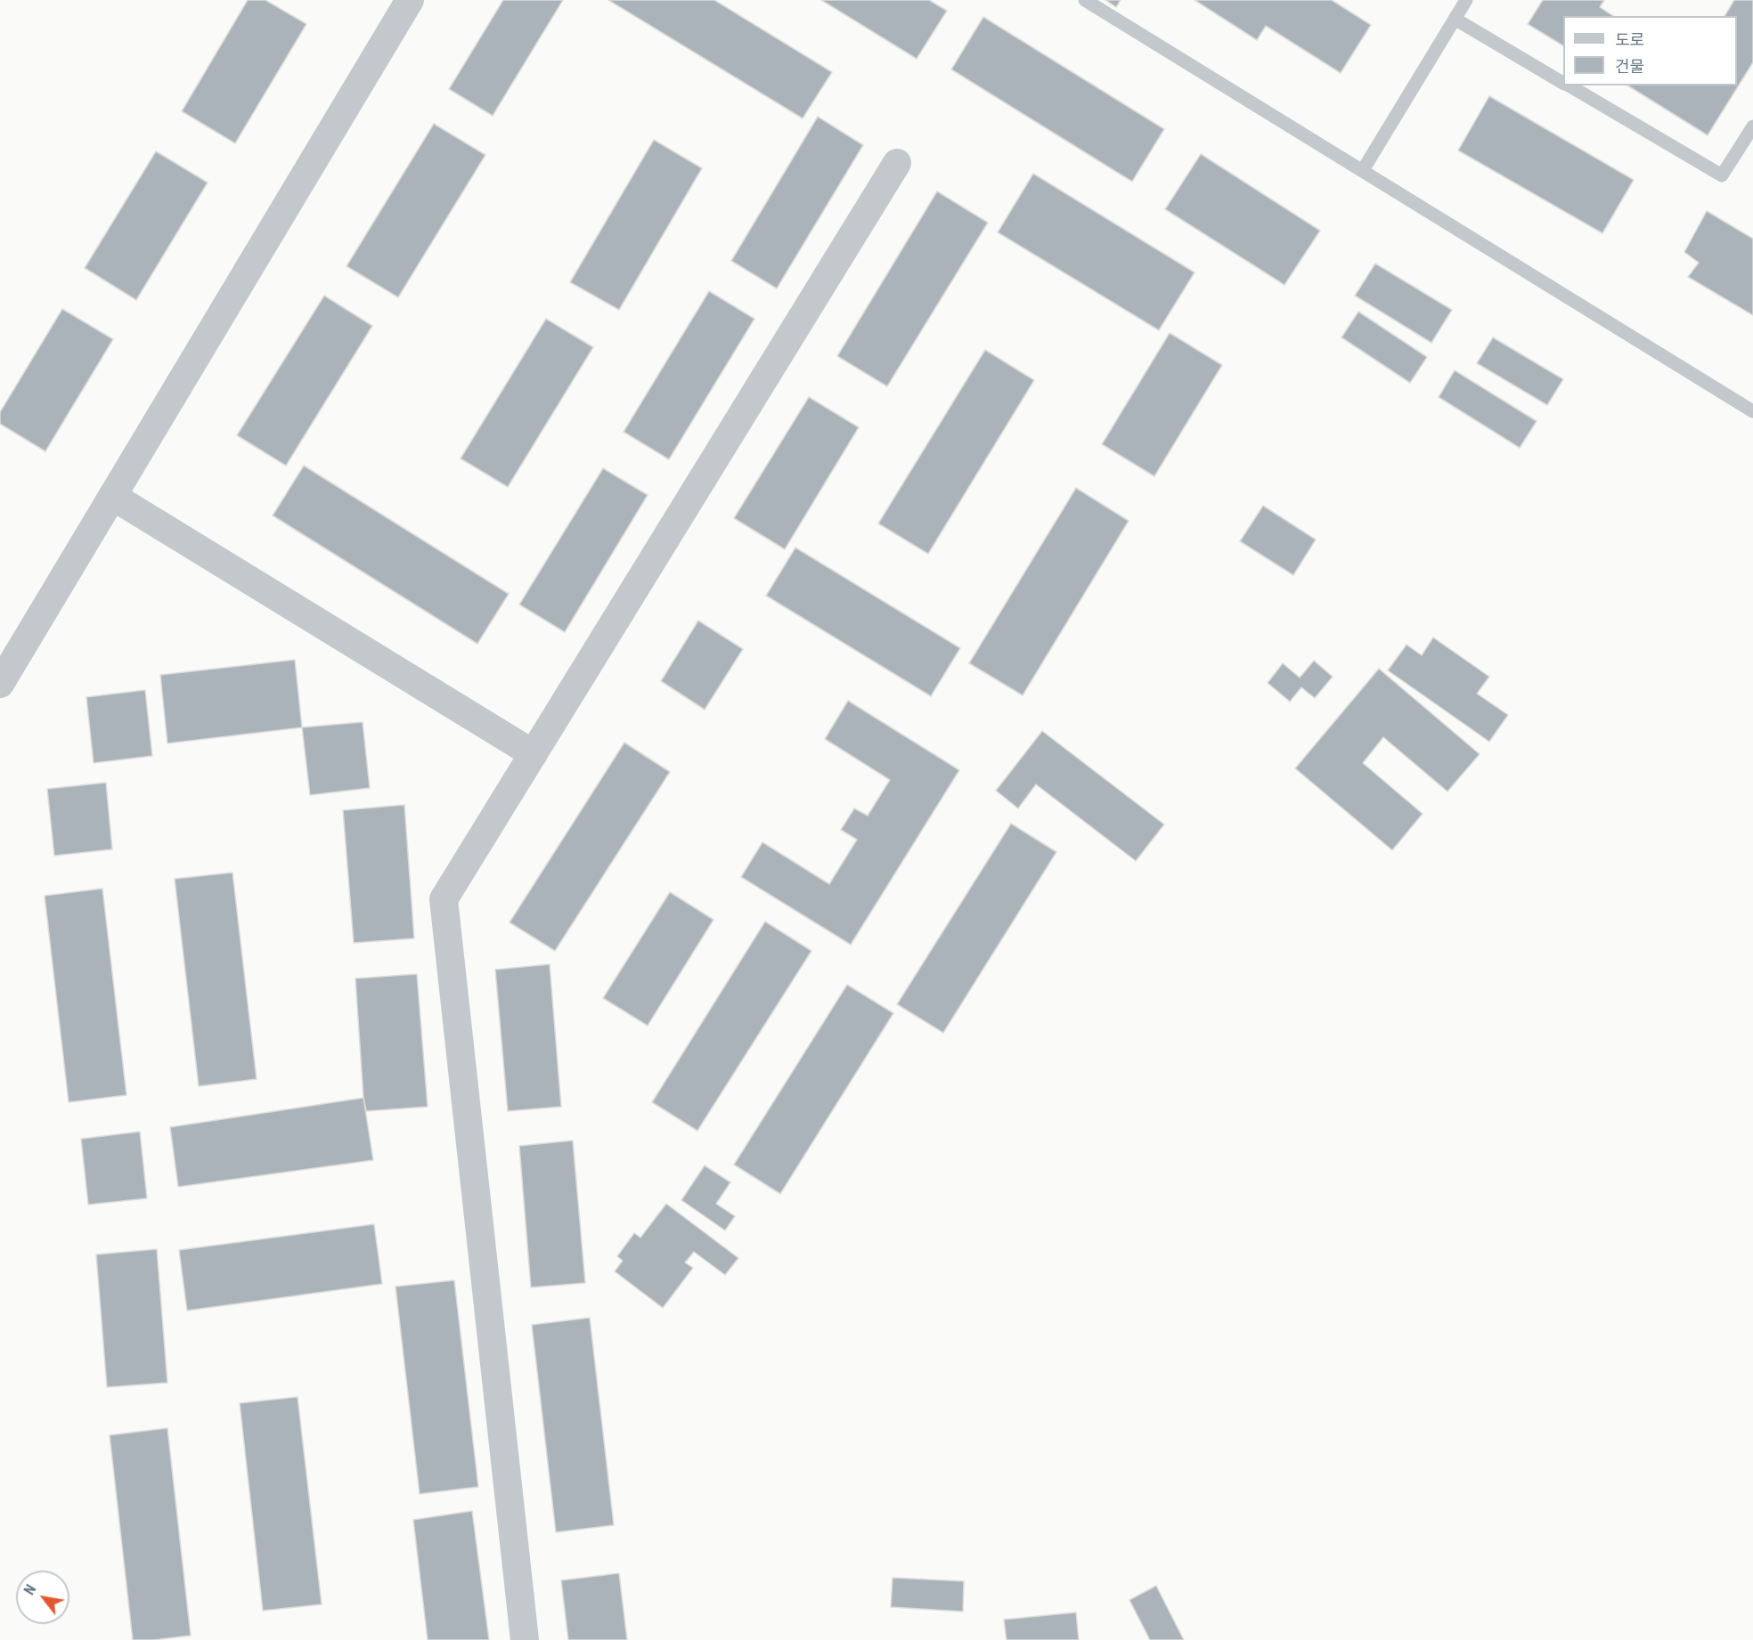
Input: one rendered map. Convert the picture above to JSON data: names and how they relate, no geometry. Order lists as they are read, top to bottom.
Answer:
{
  "legend": ["도로", "건물"],
  "north": "top left"
}
